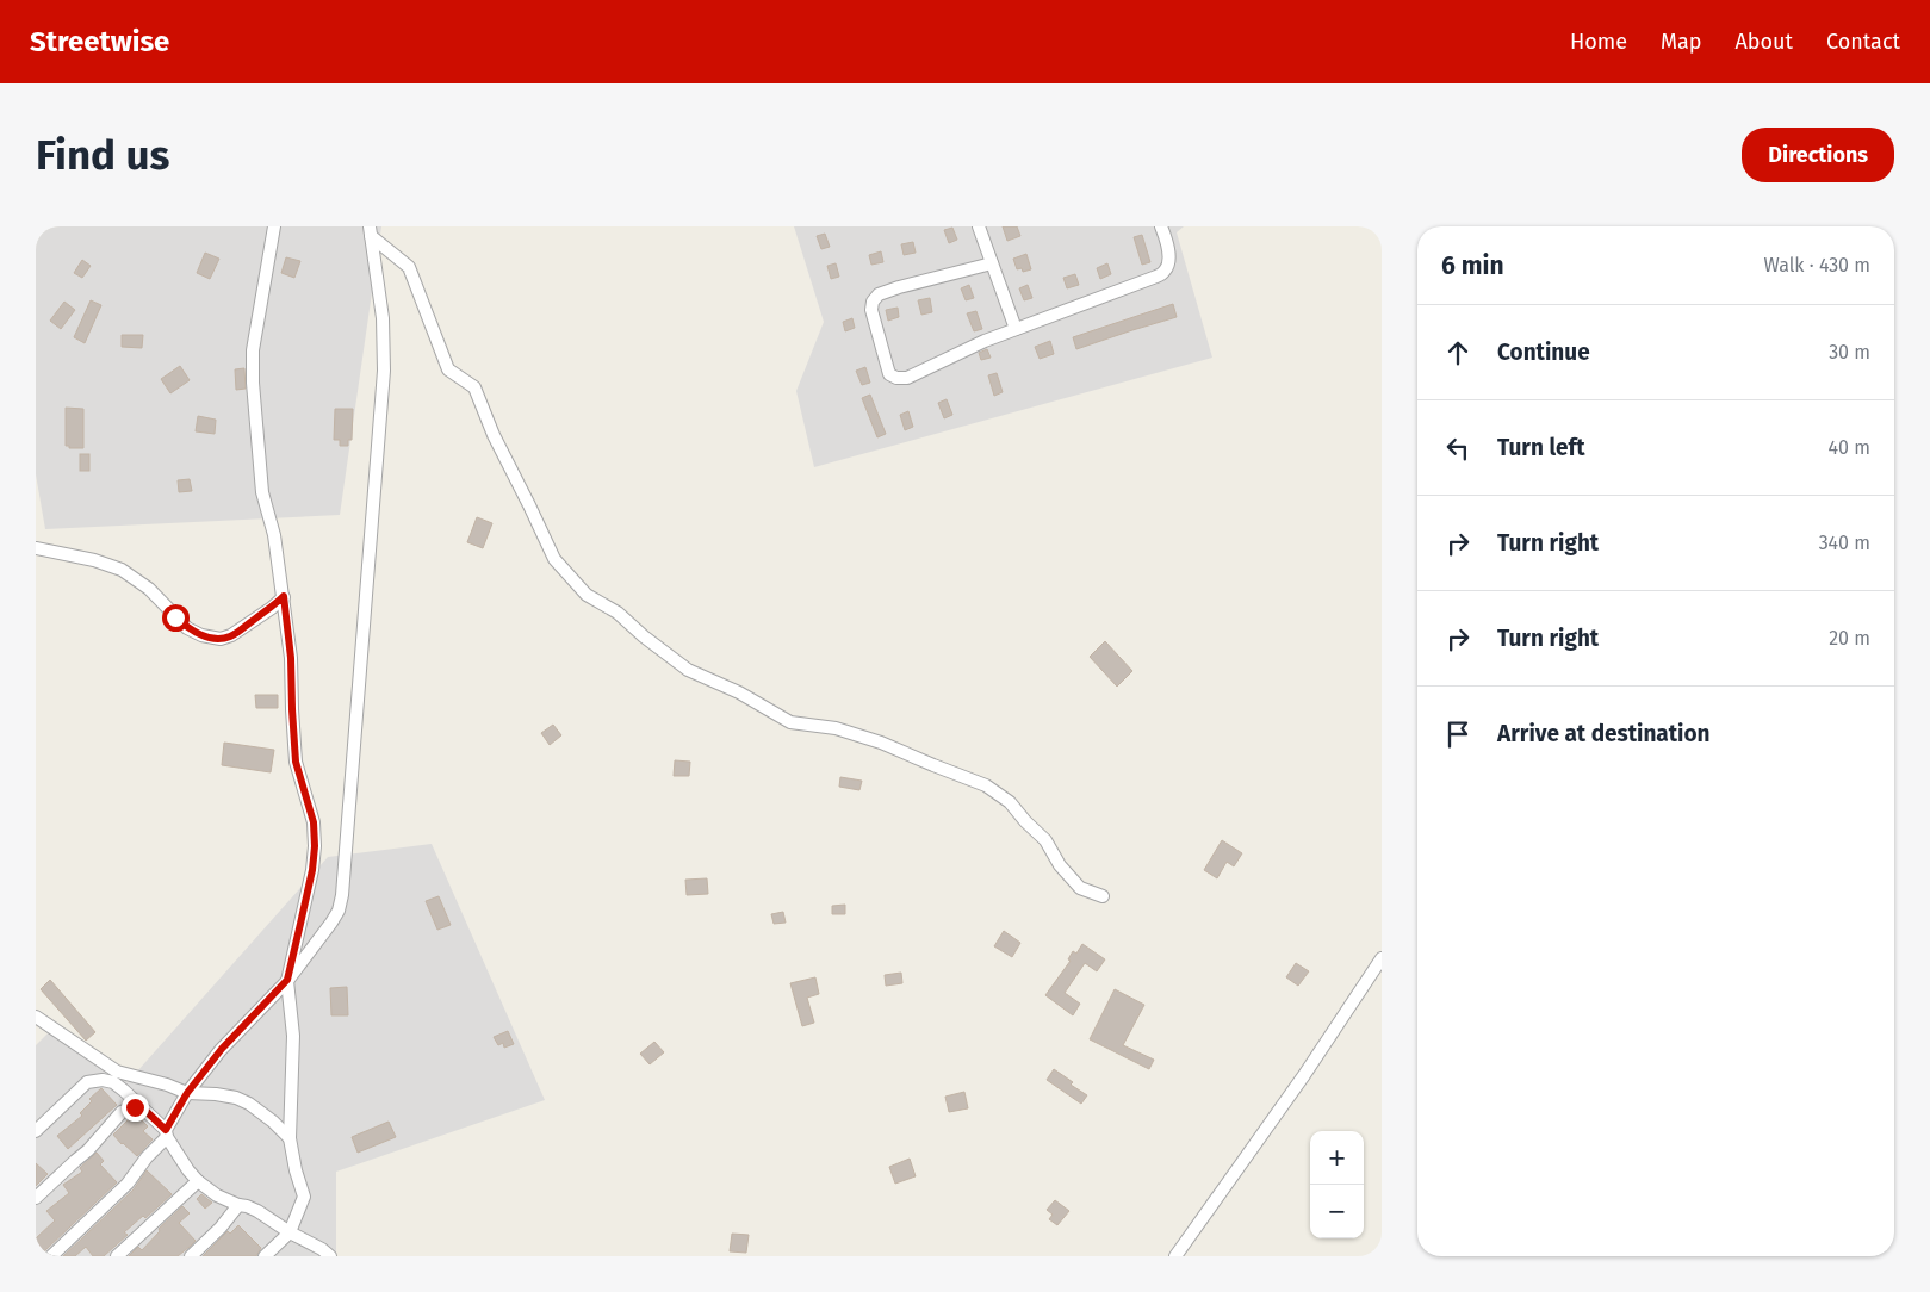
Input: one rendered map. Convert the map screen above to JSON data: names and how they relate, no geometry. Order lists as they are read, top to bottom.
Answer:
{
  "page": {
    "header": "Streetwise",
    "nav": [
      "Home",
      "Map",
      "About",
      "Contact"
    ],
    "buttons": "Directions",
    "title": "Find us",
    "heading": ["6 min", "Walk · 430 m"],
    "list": [
      ["Continue", "30 m"],
      ["Turn left", "40 m"],
      ["Turn right", "340 m"],
      ["Turn right", "20 m"],
      "Arrive at destination"
    ],
    "map_buttons": ["+", "−"]
  }
}
